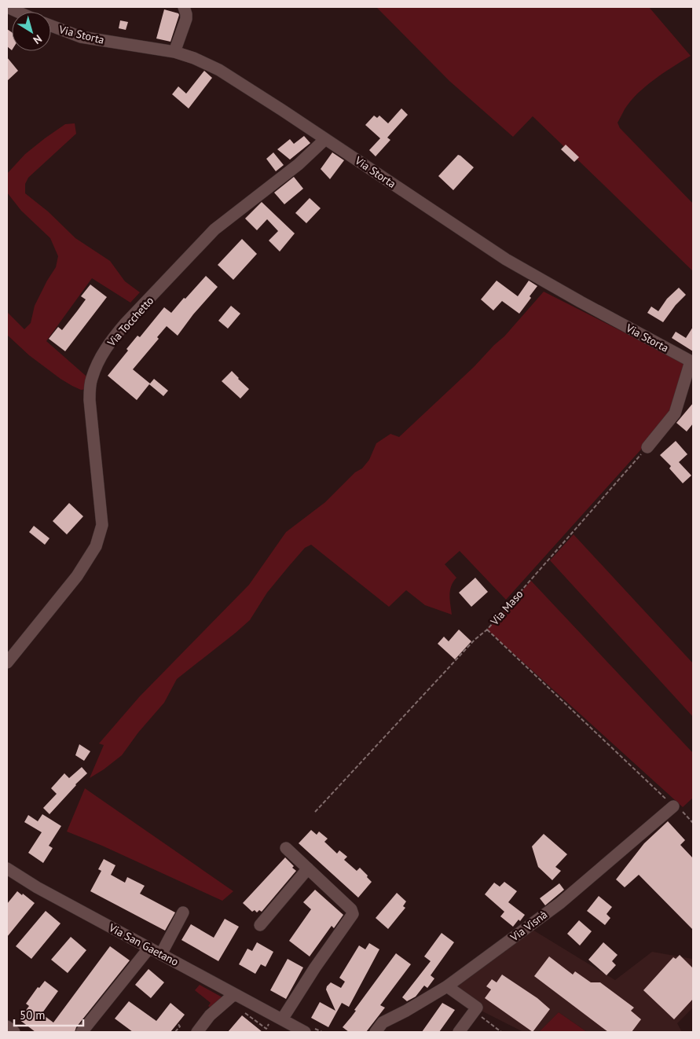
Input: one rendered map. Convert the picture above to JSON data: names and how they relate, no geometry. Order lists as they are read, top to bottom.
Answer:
{
  "streets": {
    "street": [
      "Via Storta",
      "Via Tocchetto",
      "Via Visnà",
      "Via San Gaetano"
    ],
    "path": ["Via Maso"]
  },
  "crossings": [
    ["Via Storta", "Via Tocchetto"],
    ["Via Maso", "Via Visnà"]
  ],
  "scale_bar": "50 m",
  "north": "bottom right"
}
